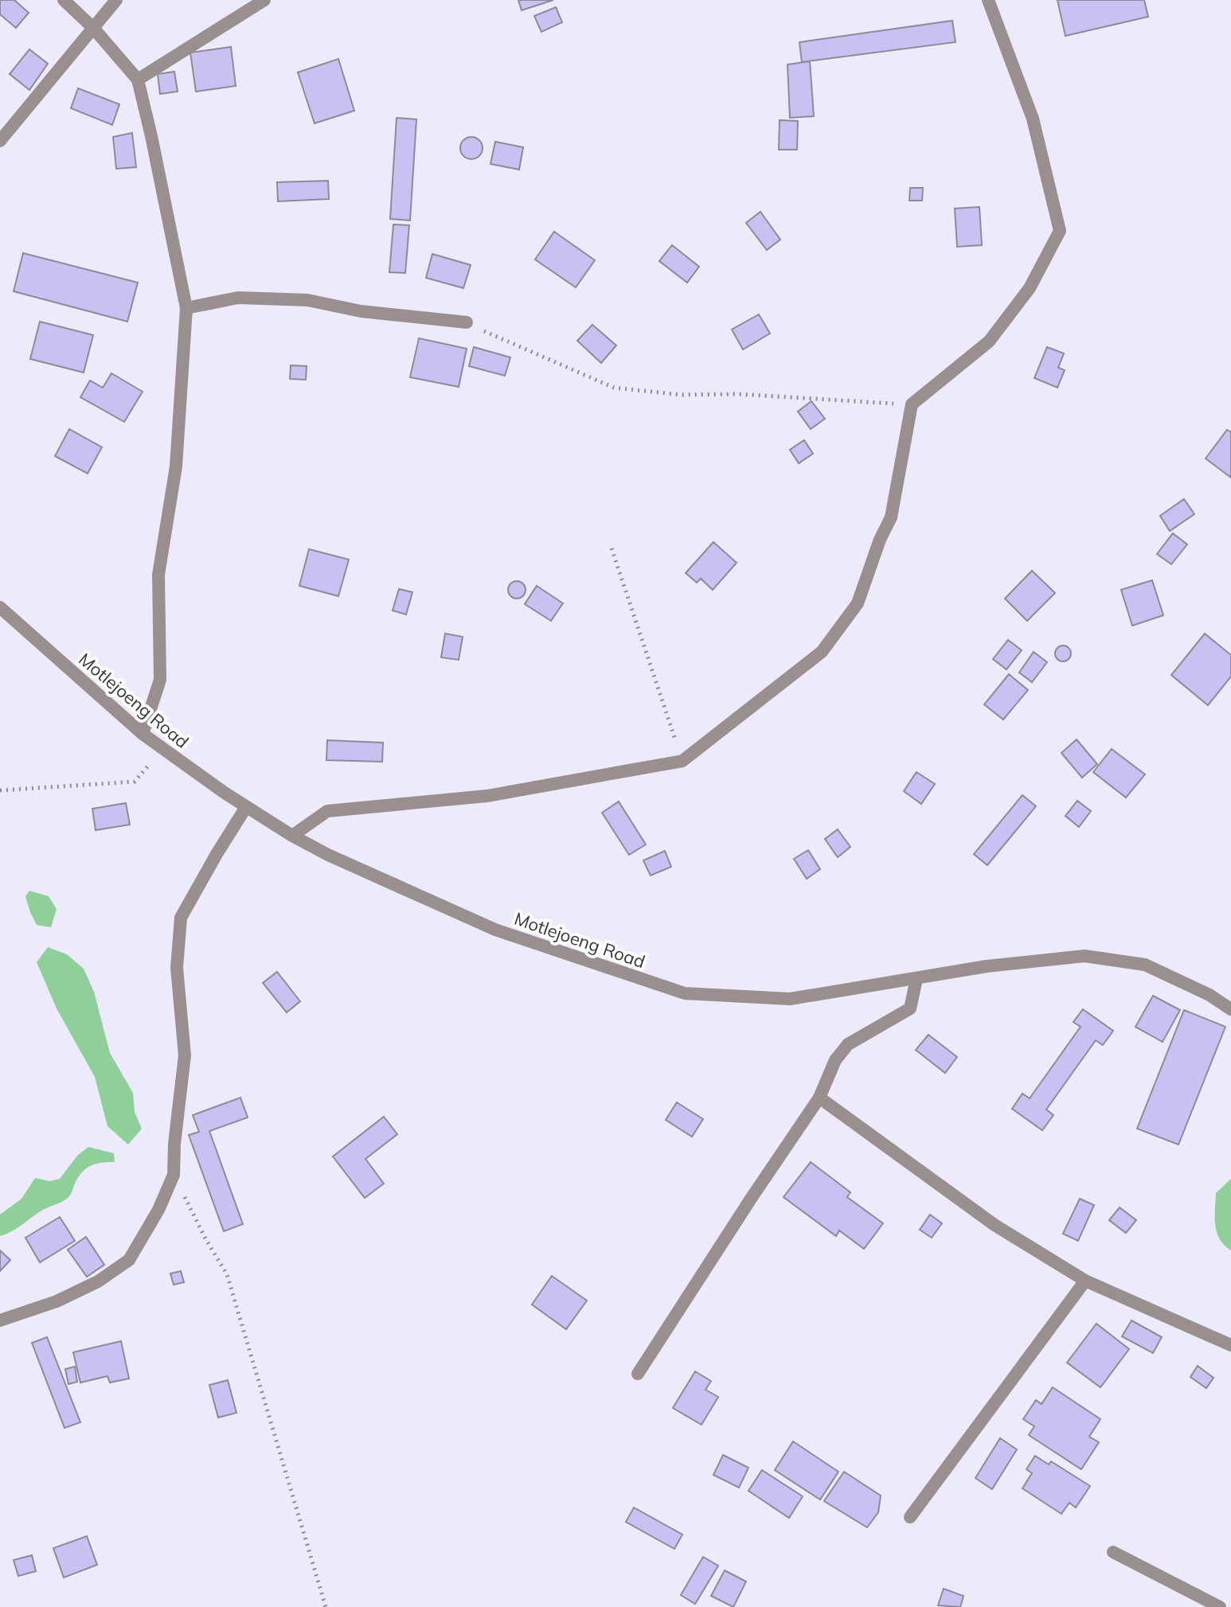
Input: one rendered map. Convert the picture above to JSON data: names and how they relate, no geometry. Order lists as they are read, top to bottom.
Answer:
{
  "streets": {
    "street": ["Motlejoeng Road"]
  }
}
